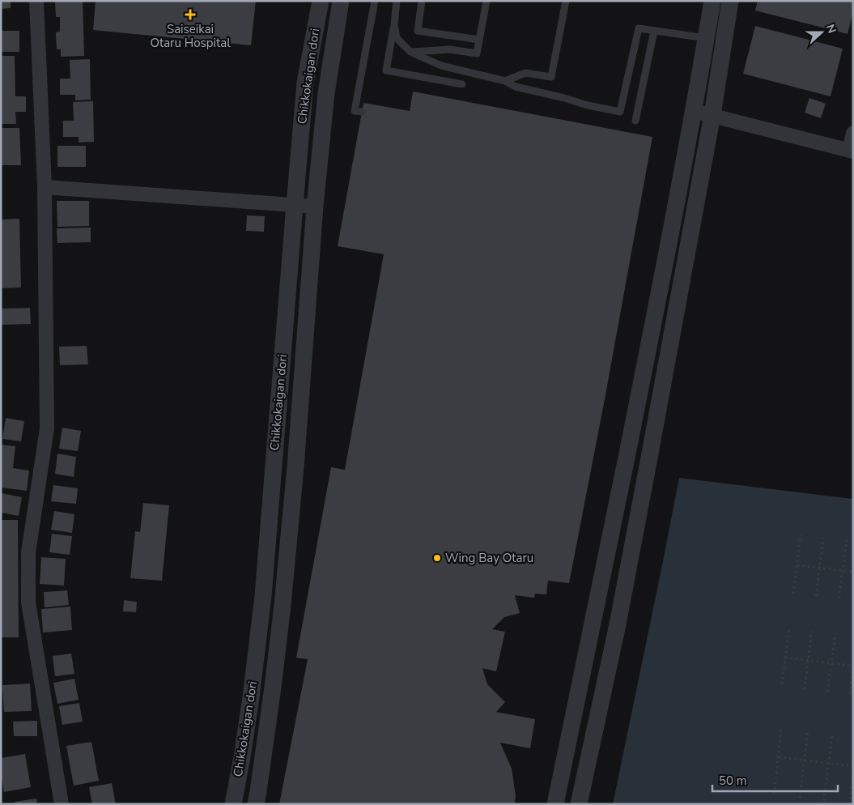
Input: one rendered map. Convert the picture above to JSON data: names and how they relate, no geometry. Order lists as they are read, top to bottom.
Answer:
{
  "streets": {
    "street": ["Chikkokaigan dori"]
  },
  "places": {
    "health": ["Saiseikai Otaru Hospital"],
    "other": ["Wing Bay Otaru"]
  },
  "scale_bar": "50 m",
  "north": "right"
}
